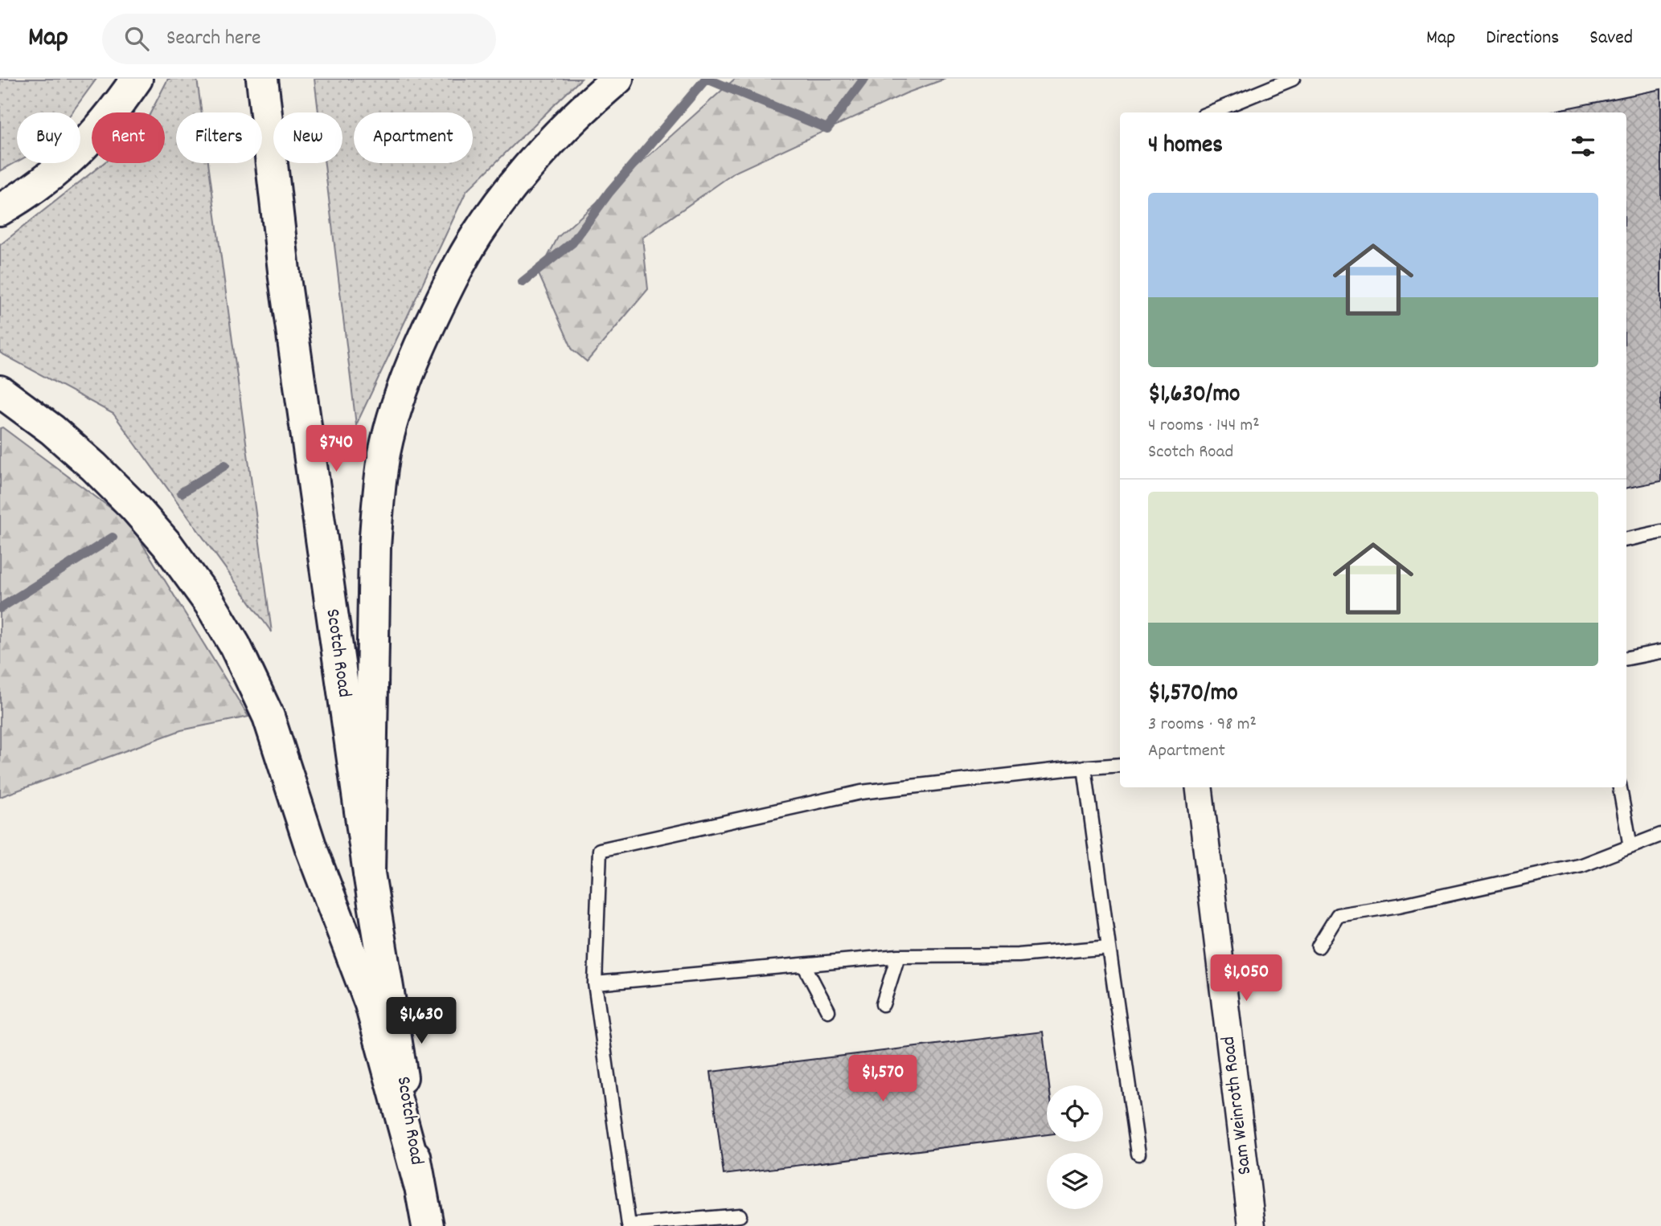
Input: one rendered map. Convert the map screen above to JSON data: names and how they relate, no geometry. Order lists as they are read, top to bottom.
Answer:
{
  "streets": {
    "main road": ["Scotch Road"],
    "street": ["Sam Weinroth Road"]
  },
  "page": {
    "header": "Map",
    "search": "Search here",
    "nav": ["Map", "Directions", "Saved"],
    "chip": [
      "Buy",
      "Rent",
      "Filters",
      "New",
      "Apartment"
    ],
    "heading": "4 homes",
    "list": [
      {
        "name": "$1,630/mo",
        "note": "4 rooms · 144 m² · Scotch Road"
      },
      {
        "name": "$1,570/mo",
        "note": "3 rooms · 98 m² · Apartment"
      }
    ],
    "price": [
      "$740",
      "$1,050",
      "$1,630",
      "$1,570"
    ]
  }
}
